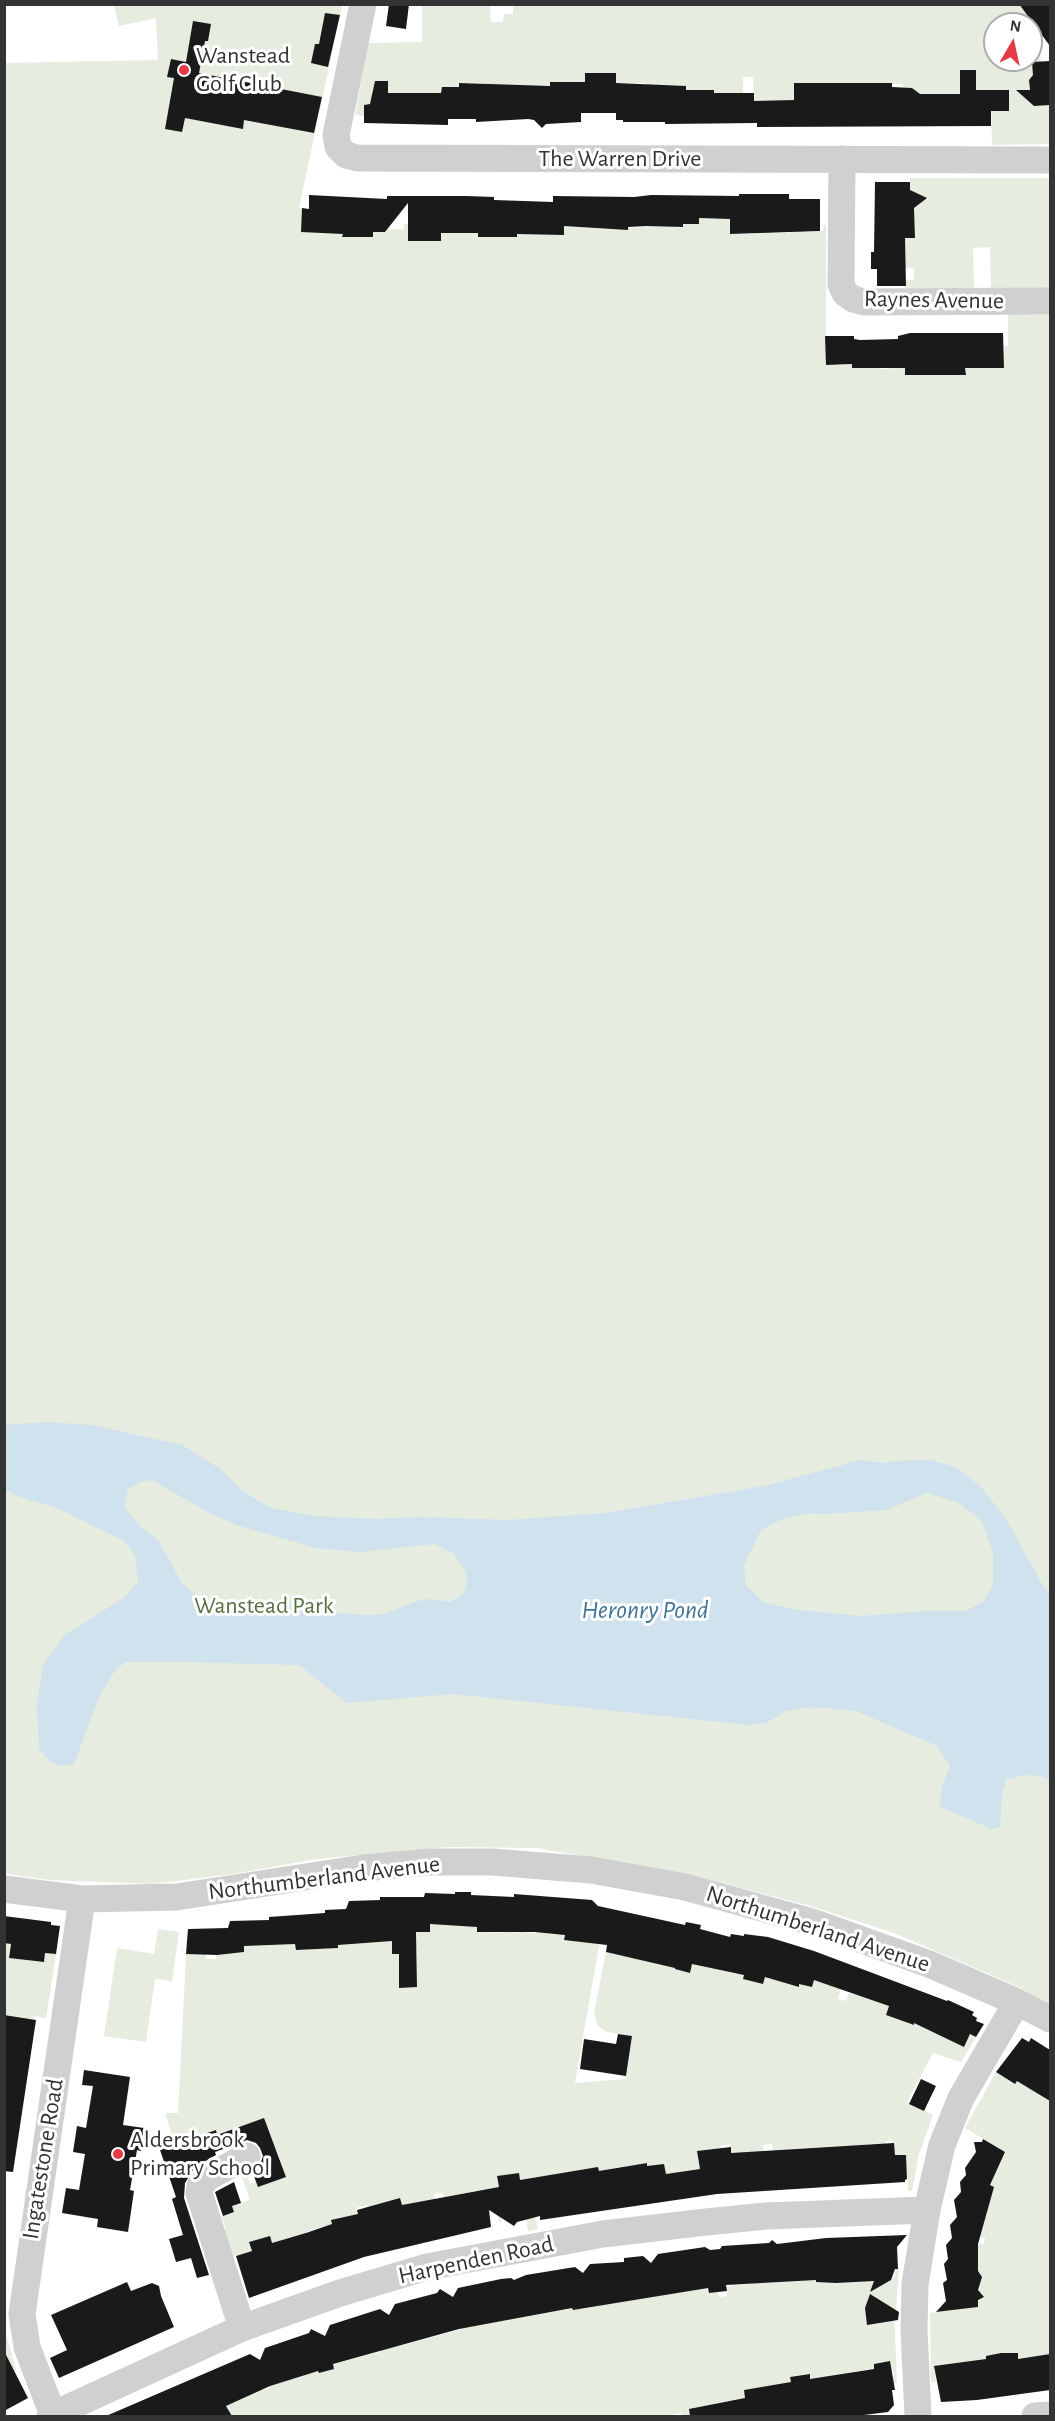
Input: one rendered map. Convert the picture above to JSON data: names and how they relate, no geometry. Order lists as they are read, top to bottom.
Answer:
{
  "streets": {
    "street": [
      "The Warren Drive",
      "Raynes Avenue",
      "Northumberland Avenue",
      "Ingatestone Road",
      "Harpenden Road"
    ]
  },
  "crossings": [
    ["The Warren Drive", "Raynes Avenue"],
    ["Northumberland Avenue", "Ingatestone Road"],
    ["Ingatestone Road", "Harpenden Road"]
  ],
  "water": ["Heronry Pond"],
  "parks": ["Wanstead Park"],
  "places": ["Wanstead Golf Club", "Aldersbrook Primary School"],
  "north": "top"
}
